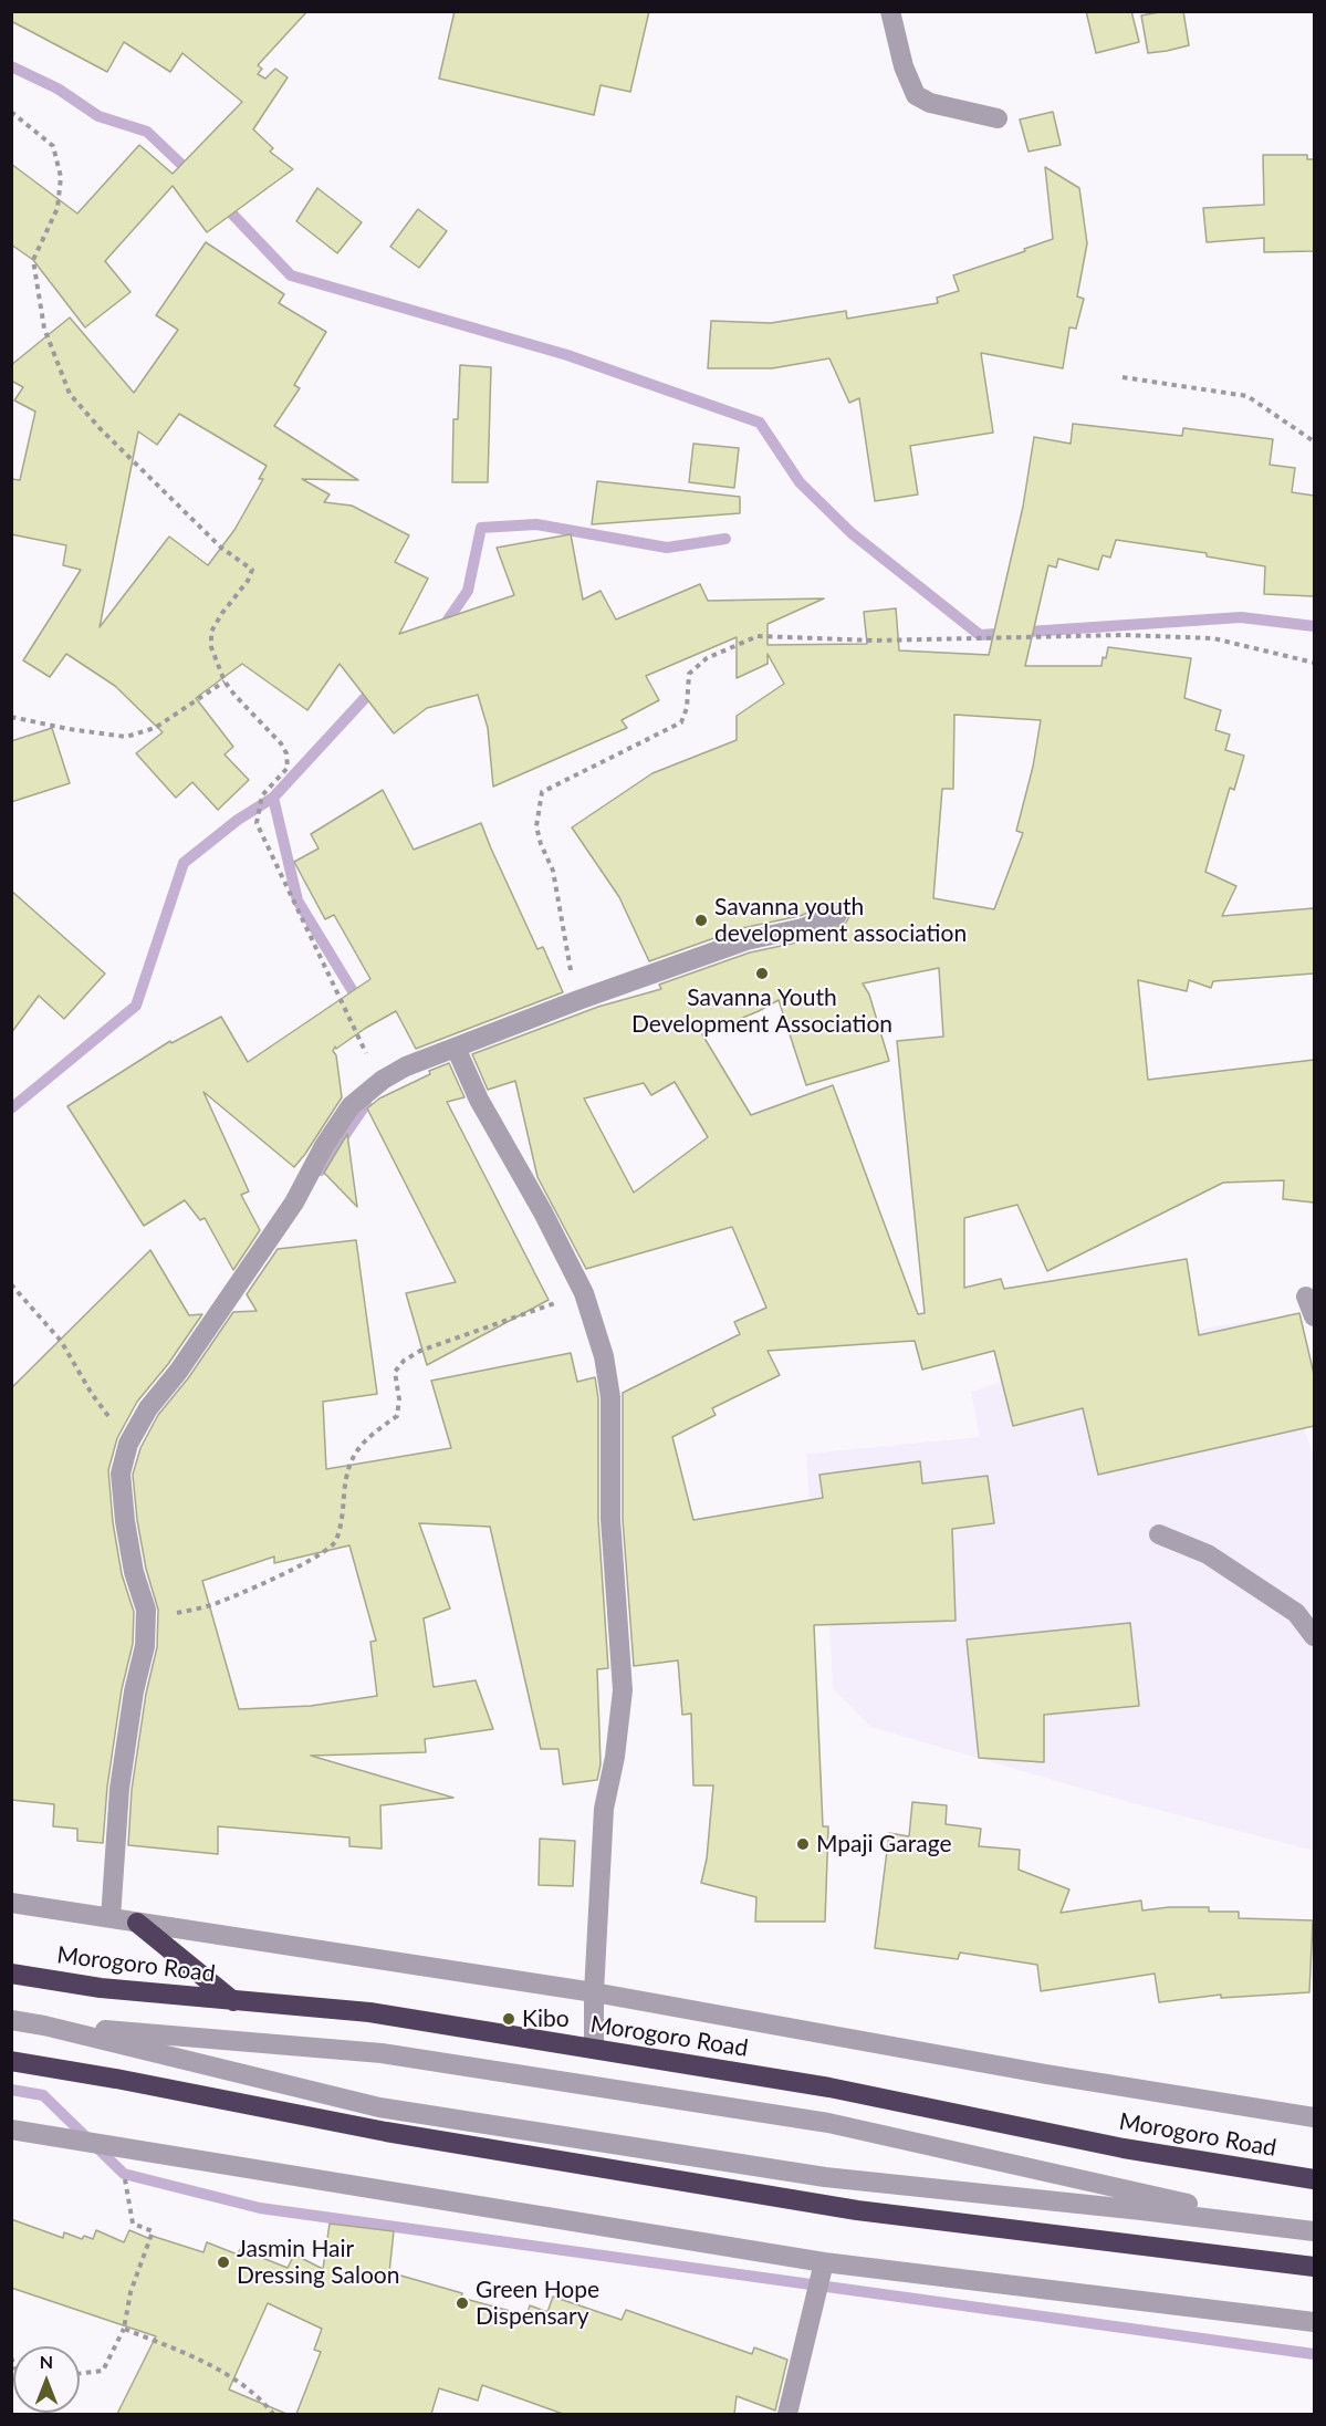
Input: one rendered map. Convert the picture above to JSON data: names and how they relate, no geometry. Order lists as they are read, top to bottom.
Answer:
{
  "streets": {
    "highway": ["Morogoro Road"]
  },
  "places": [
    "Savanna youth development association",
    "Savanna Youth Development Association",
    "Mpaji Garage",
    "Kibo",
    "Jasmin Hair Dressing Saloon",
    "Green Hope Dispensary"
  ],
  "north": "top"
}
